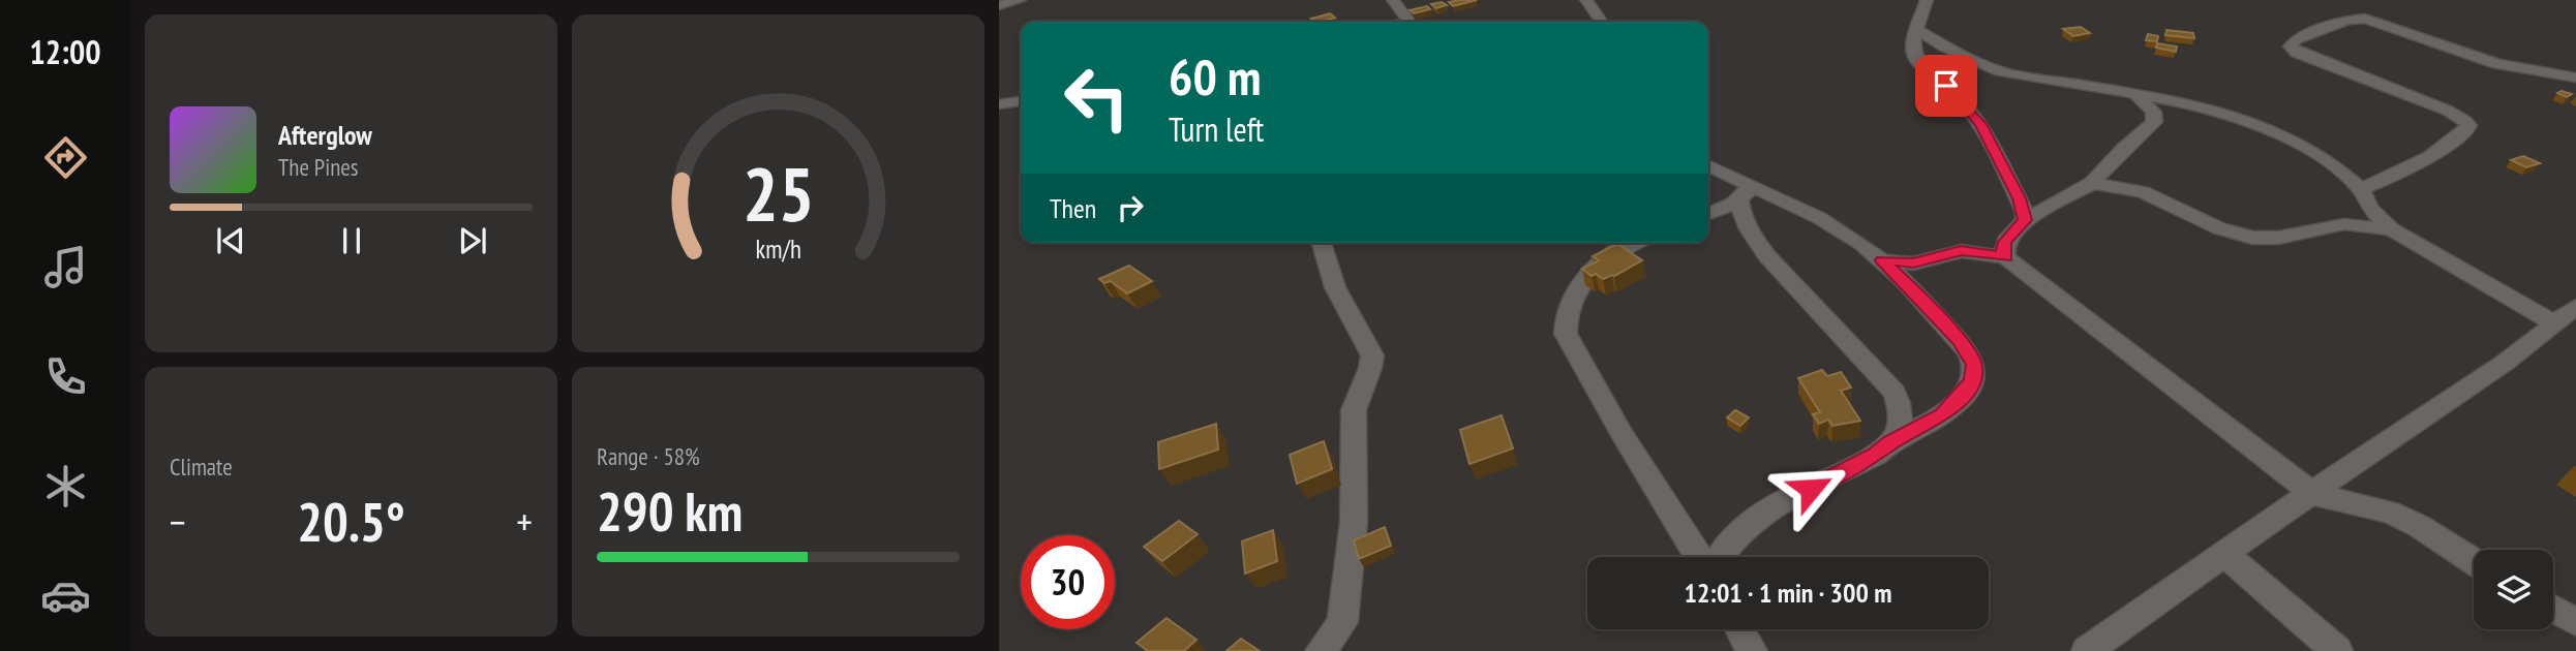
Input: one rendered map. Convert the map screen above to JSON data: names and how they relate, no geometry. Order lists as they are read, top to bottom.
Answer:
{
  "page": {
    "tabs": "12:00",
    "turn": ["60 m", "Turn left"],
    "song": ["Afterglow", "The Pines"],
    "then": "Then",
    "tile": [
      "Climate",
      ["Range · 58%", "290 km"]
    ],
    "heat": ["−", "20.5°", "+"],
    "limit": "30",
    "trip": "12:01 · 1 min · 300 m",
    "gauge": ["25", "km/h"]
  }
}
